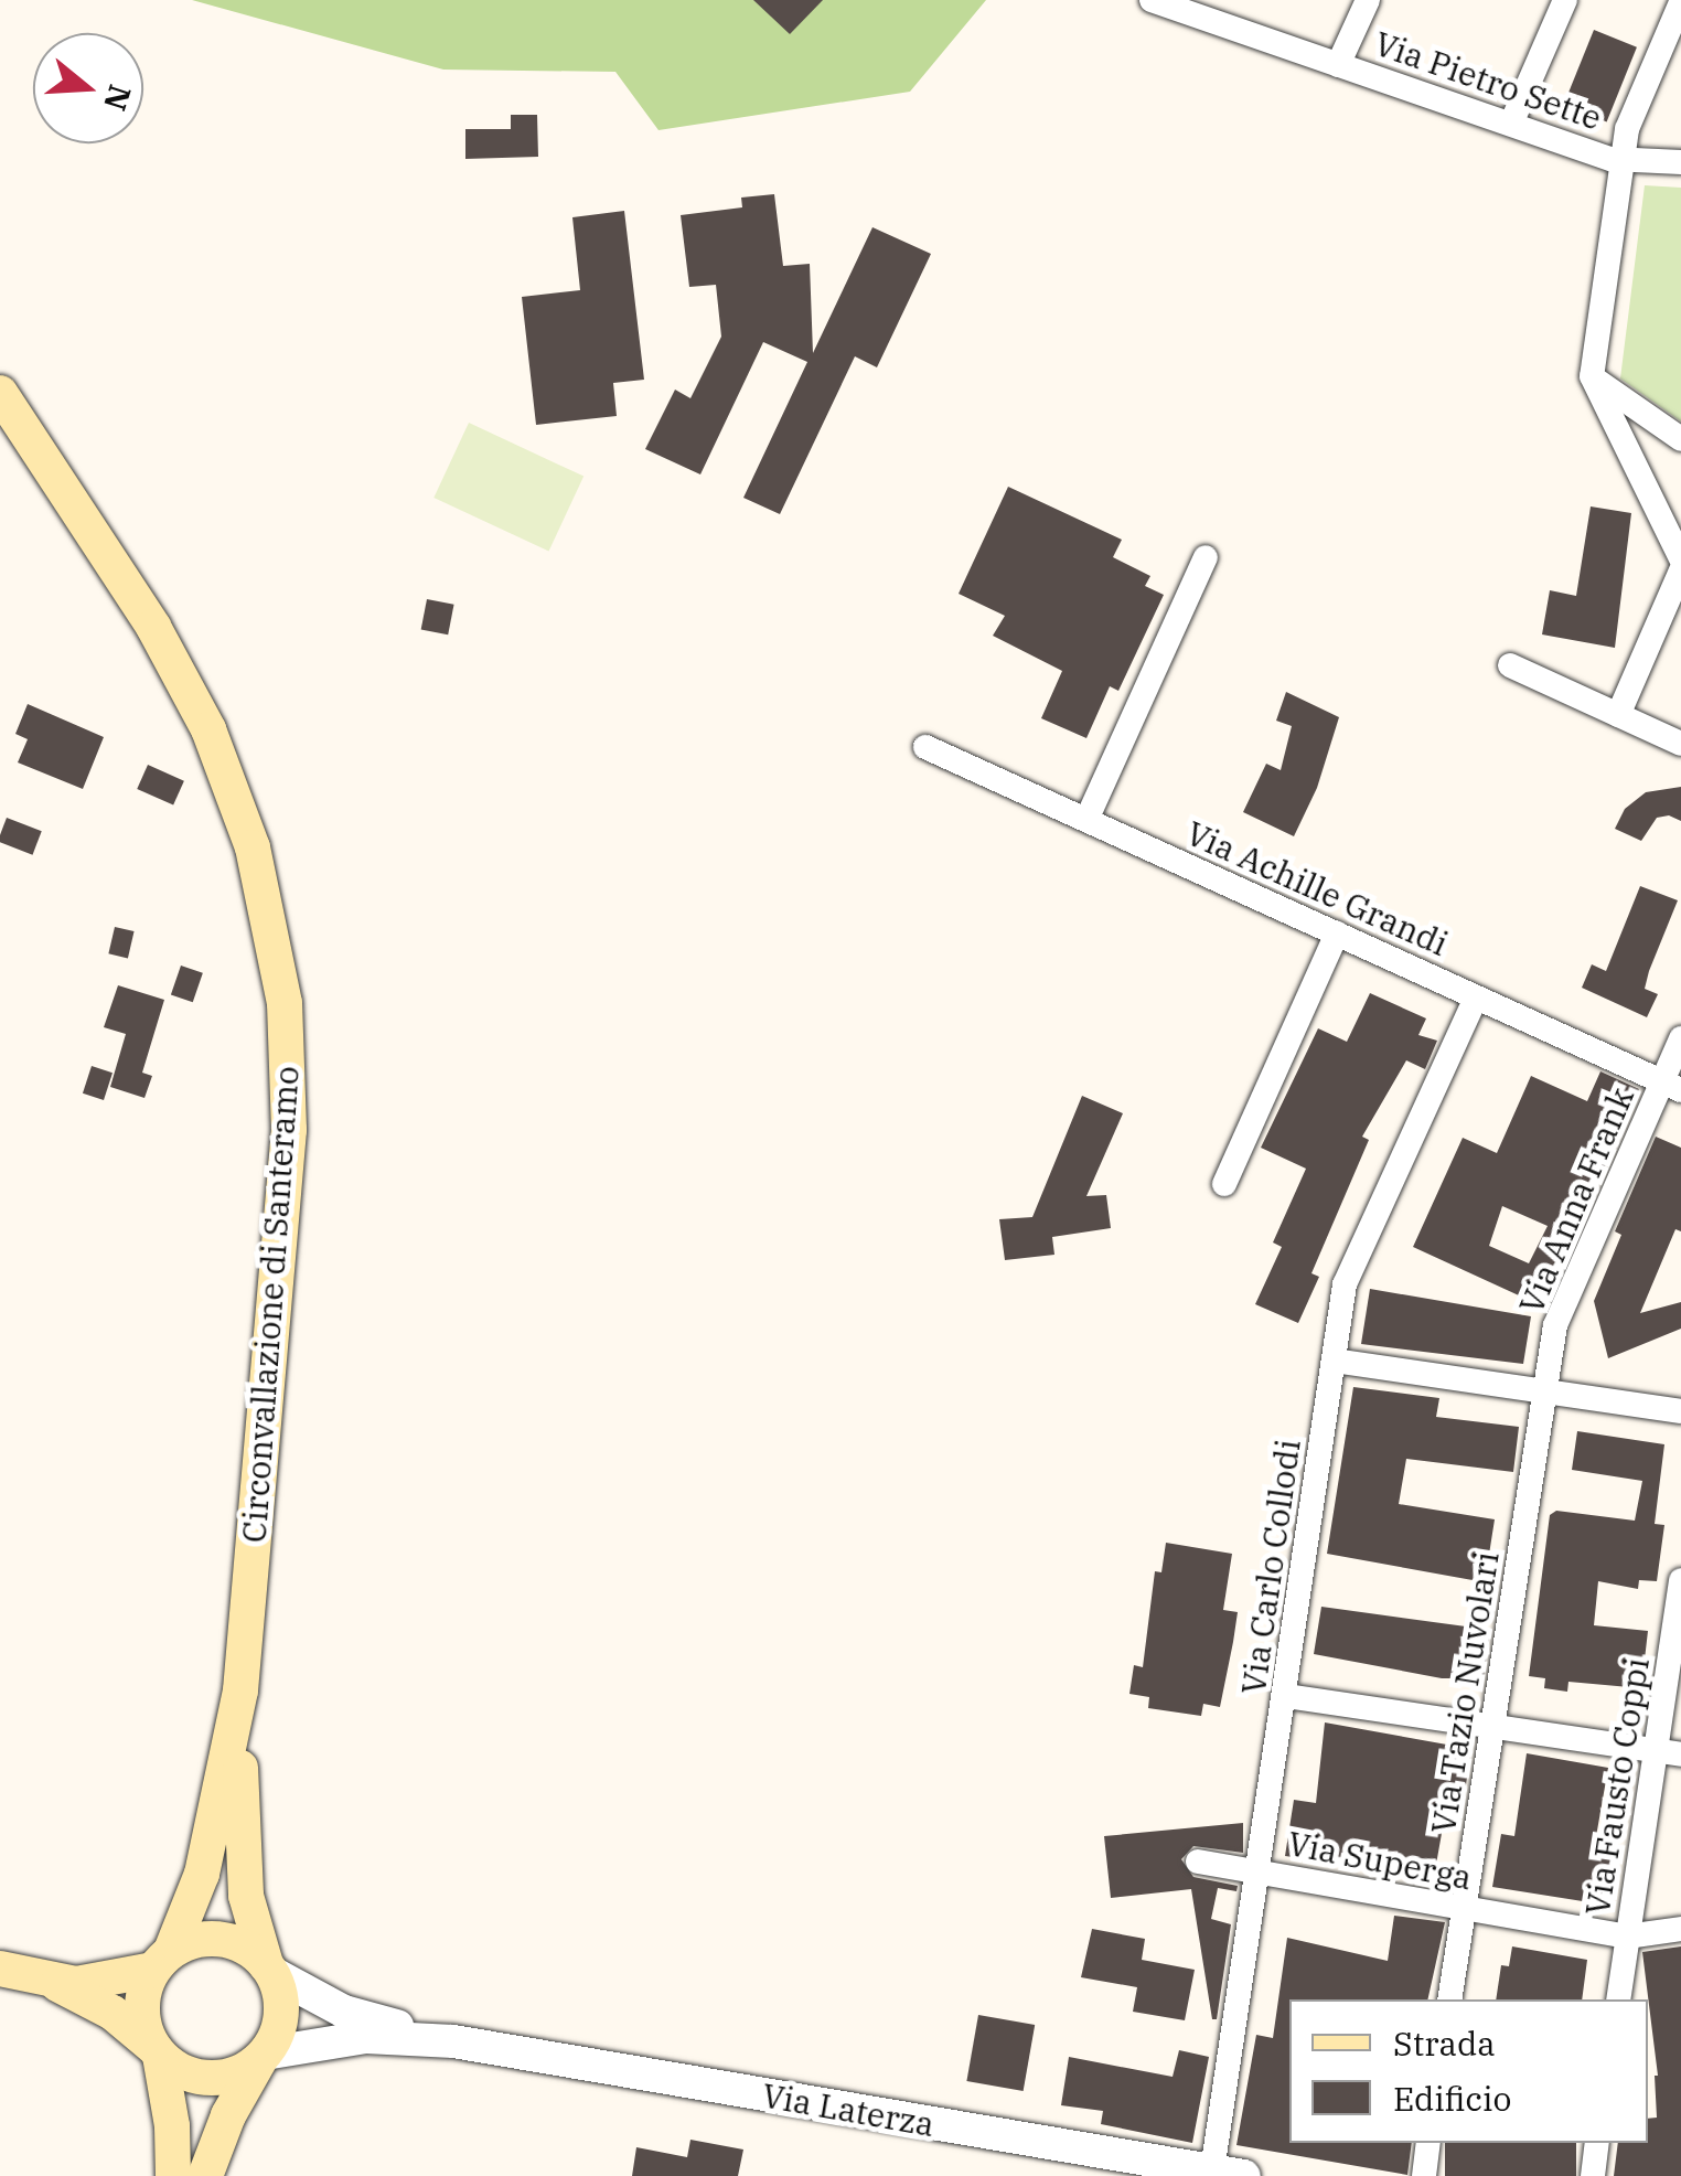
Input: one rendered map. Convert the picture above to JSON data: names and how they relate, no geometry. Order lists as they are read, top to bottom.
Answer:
{
  "streets": {
    "main road": ["Circonvallazione di Santeramo"],
    "street": [
      "Via Pietro Sette",
      "Via Achille Grandi",
      "Via Anna Frank",
      "Via Carlo Collodi",
      "Via Tazio Nuvolari",
      "Via Fausto Coppi",
      "Via Superga",
      "Via Laterza"
    ]
  },
  "crossings": [
    ["Via Achille Grandi", "Via Anna Frank"],
    ["Via Achille Grandi", "Via Carlo Collodi"],
    ["Via Anna Frank", "Via Tazio Nuvolari"],
    ["Via Carlo Collodi", "Via Superga"],
    ["Via Carlo Collodi", "Via Laterza"],
    ["Via Tazio Nuvolari", "Via Superga"],
    ["Via Fausto Coppi", "Via Superga"]
  ],
  "legend": ["Strada", "Edificio"],
  "north": "right"
}
